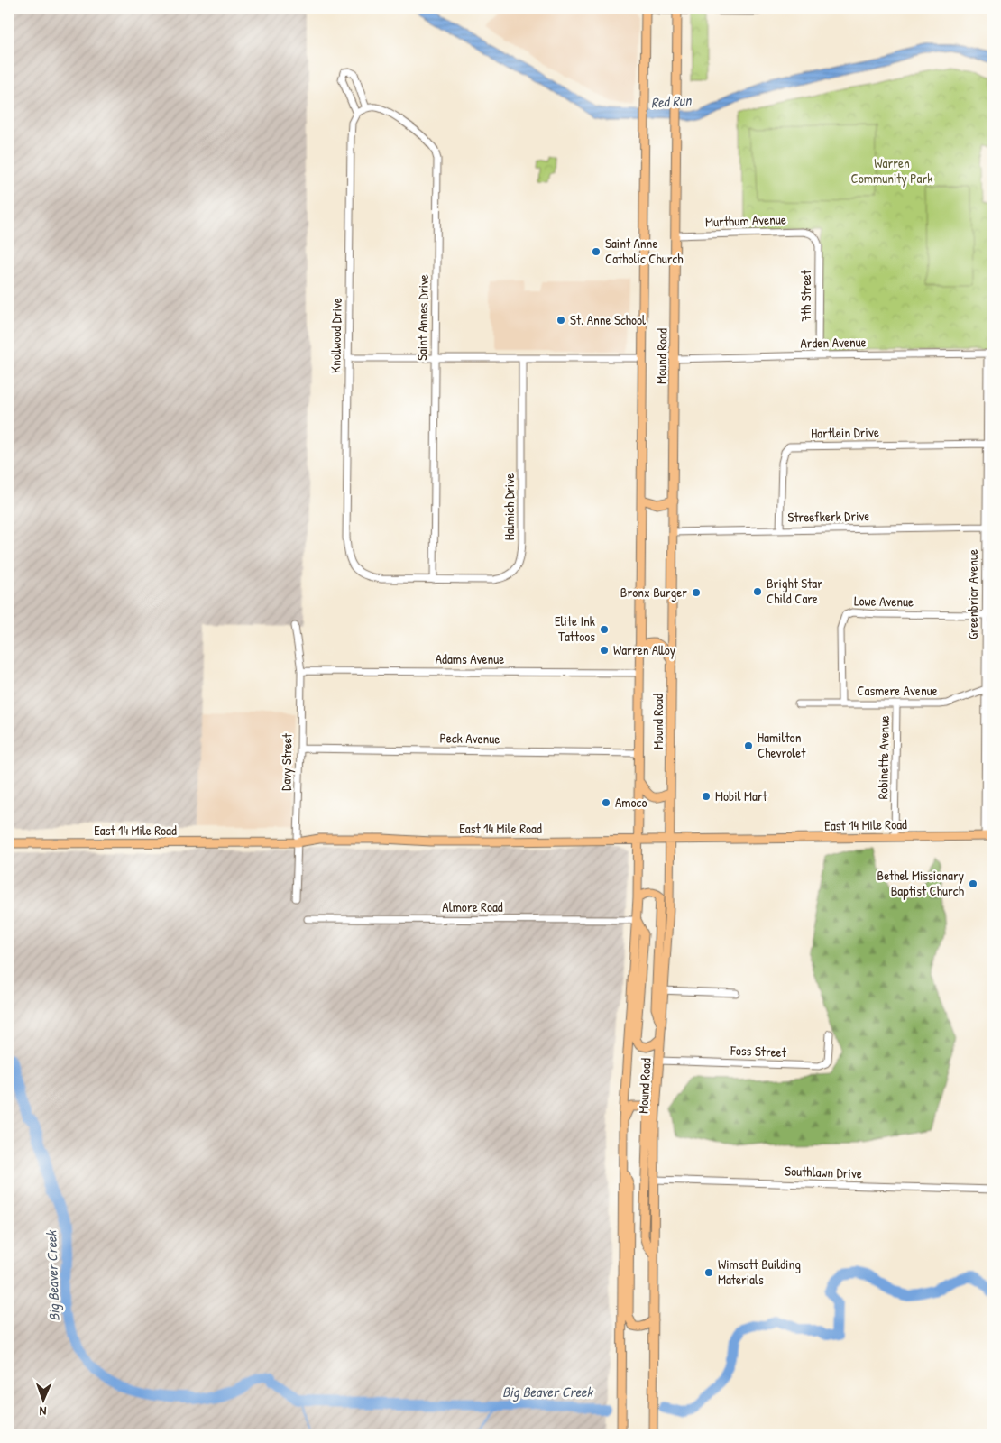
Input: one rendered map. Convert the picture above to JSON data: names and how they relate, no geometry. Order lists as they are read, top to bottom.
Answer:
{
  "streets": {
    "main road": ["Mound Road", "East 14 Mile Road"],
    "street": [
      "Murthum Avenue",
      "7th Street",
      "Saint Annes Drive",
      "Knollwood Drive",
      "Arden Avenue",
      "Hartlein Drive",
      "Halmich Drive",
      "Streefkerk Drive",
      "Greenbriar Avenue",
      "Lowe Avenue",
      "Adams Avenue",
      "Casmere Avenue",
      "Peck Avenue",
      "Robinette Avenue",
      "Davy Street",
      "Almore Road",
      "Foss Street",
      "Southlawn Drive"
    ]
  },
  "crossings": [
    ["Murthum Avenue", "7th Street"],
    ["Murthum Avenue", "Mound Road"],
    ["7th Street", "Arden Avenue"],
    ["Saint Annes Drive", "Knollwood Drive"],
    ["Saint Annes Drive", "Halmich Drive"],
    ["Knollwood Drive", "Halmich Drive"],
    ["Arden Avenue", "Mound Road"],
    ["Arden Avenue", "Greenbriar Avenue"],
    ["Mound Road", "Streefkerk Drive"],
    ["Mound Road", "Adams Avenue"],
    ["Mound Road", "Peck Avenue"],
    ["Mound Road", "East 14 Mile Road"],
    ["Mound Road", "Almore Road"],
    ["Mound Road", "Foss Street"],
    ["Mound Road", "Southlawn Drive"],
    ["Hartlein Drive", "Streefkerk Drive"],
    ["Hartlein Drive", "Greenbriar Avenue"],
    ["Streefkerk Drive", "Greenbriar Avenue"],
    ["Greenbriar Avenue", "Lowe Avenue"],
    ["Greenbriar Avenue", "Casmere Avenue"],
    ["Greenbriar Avenue", "East 14 Mile Road"],
    ["Lowe Avenue", "Casmere Avenue"],
    ["Adams Avenue", "Davy Street"],
    ["Casmere Avenue", "Robinette Avenue"],
    ["Peck Avenue", "Davy Street"],
    ["Robinette Avenue", "East 14 Mile Road"],
    ["Davy Street", "East 14 Mile Road"]
  ],
  "water": ["Red Run", "Big Beaver Creek"],
  "parks": ["Warren Community Park"],
  "places": [
    "Saint Anne Catholic Church",
    "St. Anne School",
    "Bright Star Child Care",
    "Bronx Burger",
    "Elite Ink Tattoos",
    "Warren Alloy",
    "Hamilton Chevrolet",
    "Mobil Mart",
    "Amoco",
    "Bethel Missionary Baptist Church",
    "Wimsatt Building Materials"
  ],
  "north": "bottom"
}
